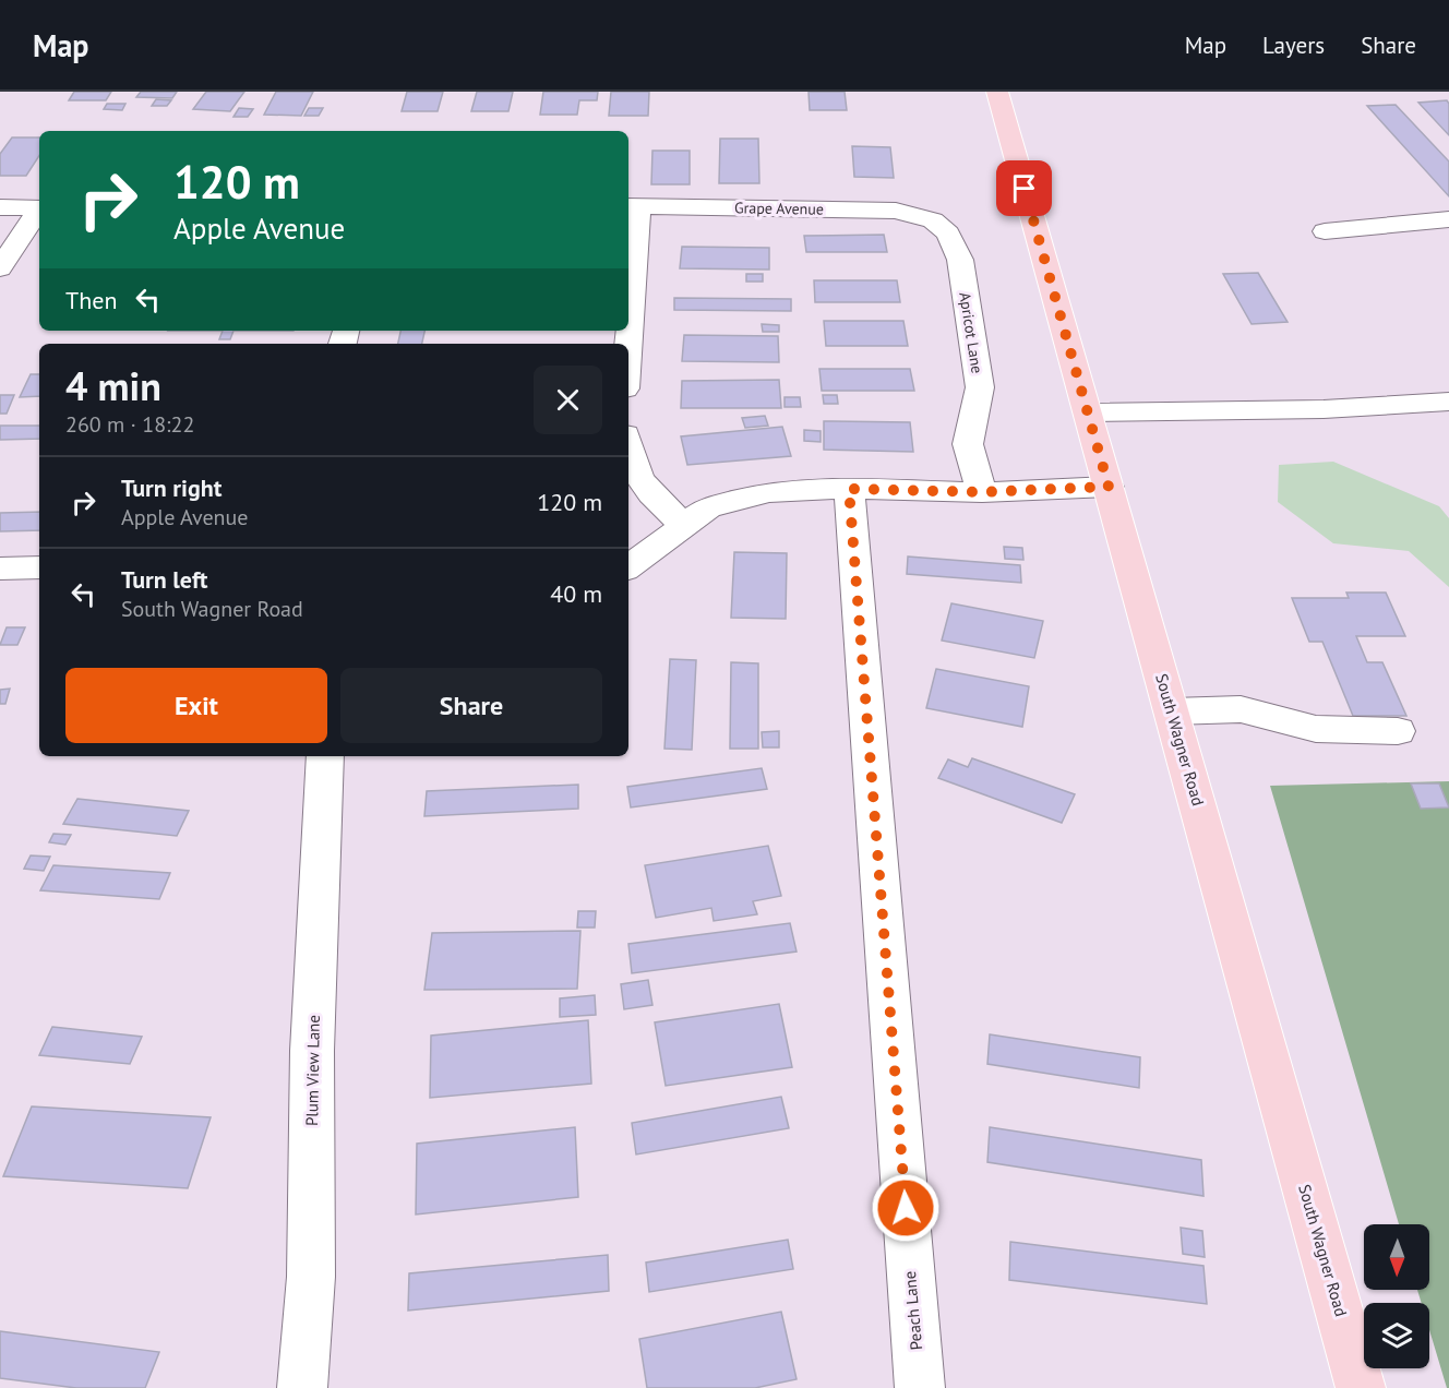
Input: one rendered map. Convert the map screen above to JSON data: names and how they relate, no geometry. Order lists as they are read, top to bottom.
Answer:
{
  "streets": {
    "main road": ["South Wagner Road"],
    "street": [
      "Grape Avenue",
      "Apricot Lane",
      "Plum View Lane",
      "Peach Lane"
    ]
  },
  "crossings": [
    ["Grape Avenue", "Apricot Lane"]
  ],
  "north": "bottom",
  "page": {
    "header": "Map",
    "nav": ["Map", "Layers", "Share"],
    "turn": ["120 m", "Apple Avenue"],
    "then": "Then",
    "heading": ["4 min", "260 m · 18:22"],
    "list": [
      {
        "name": "Turn right",
        "note": "Apple Avenue",
        "value": "120 m"
      },
      {
        "name": "Turn left",
        "note": "South Wagner Road",
        "value": "40 m"
      }
    ],
    "buttons": ["Exit", "Share"]
  }
}
